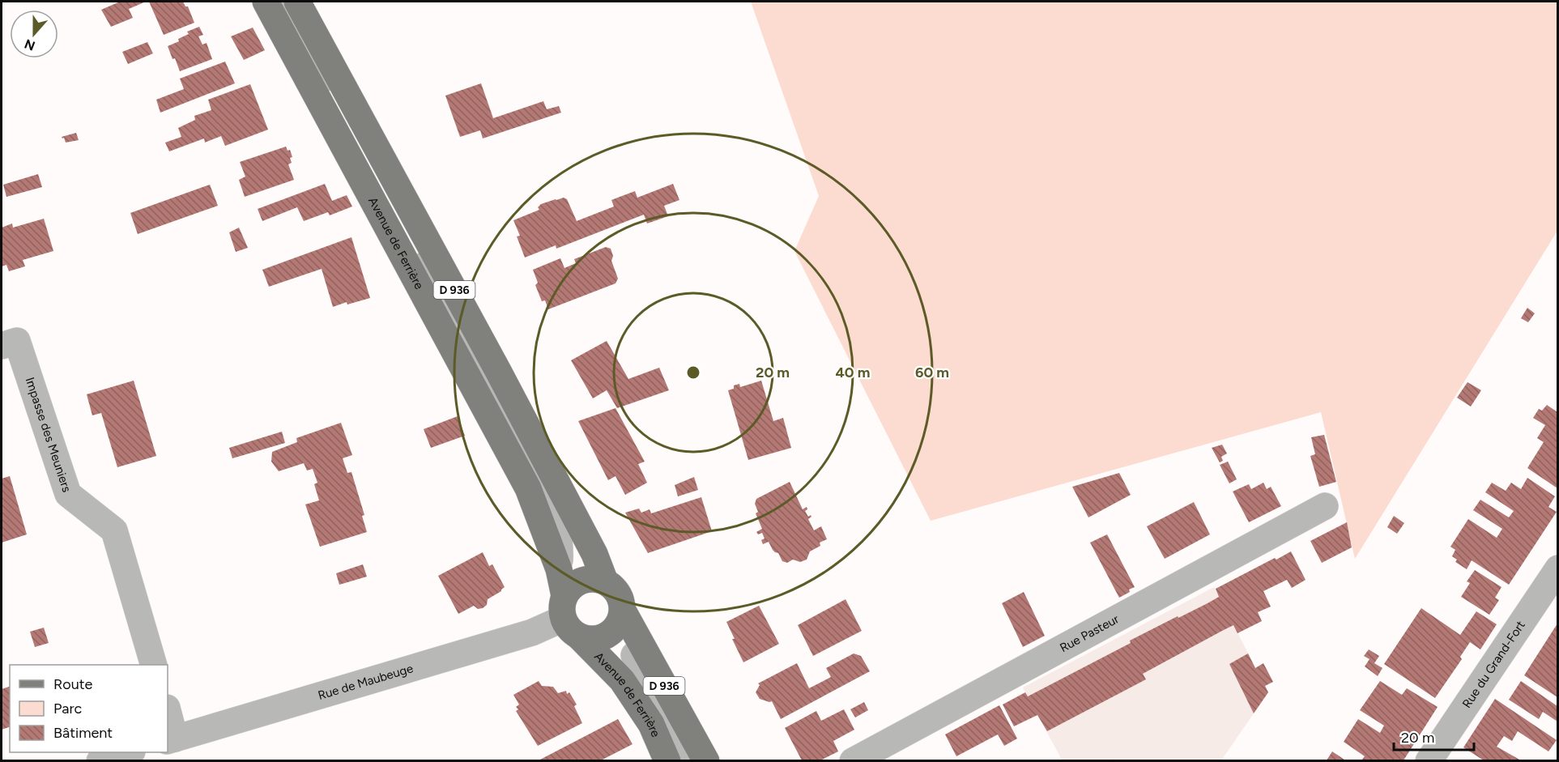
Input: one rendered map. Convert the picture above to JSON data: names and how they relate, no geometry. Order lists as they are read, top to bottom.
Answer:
{
  "streets": {
    "main road": ["Avenue de Ferrière", "D 936"],
    "street": [
      "Impasse des Meuniers",
      "Rue Pasteur",
      "Rue du Grand-Fort",
      "Rue de Maubeuge"
    ]
  },
  "crossings": [
    ["Avenue de Ferrière", "D 936"],
    ["Avenue de Ferrière", "Rue de Maubeuge"],
    ["D 936", "Rue de Maubeuge"]
  ],
  "legend": ["Route", "Parc", "Bâtiment"],
  "scale_bar": "20 m",
  "north": "bottom",
  "rings": ["20 m", "40 m", "60 m"]
}
